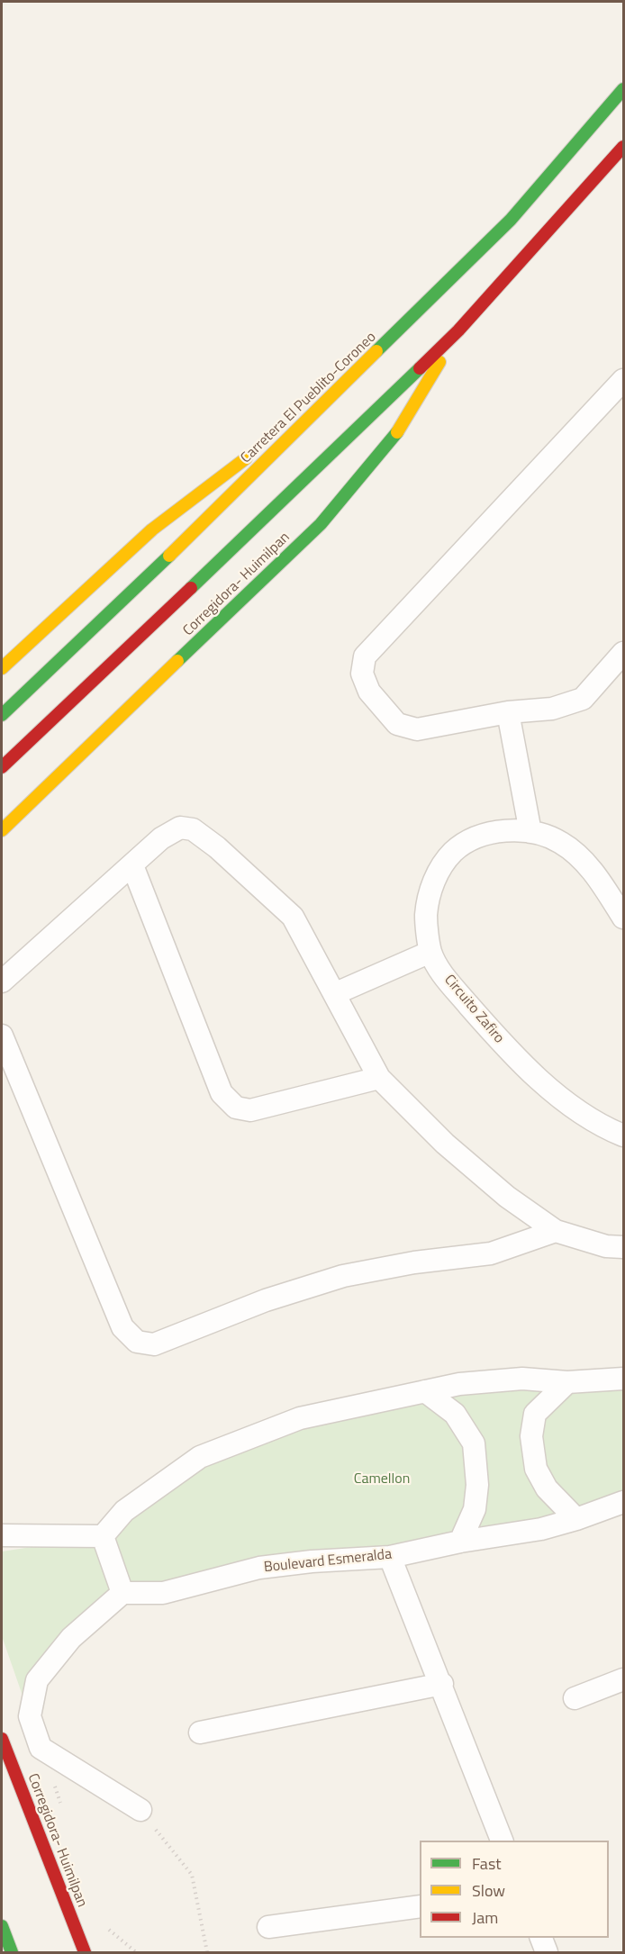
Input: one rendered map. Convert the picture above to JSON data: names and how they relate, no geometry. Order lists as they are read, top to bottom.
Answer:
{
  "streets": {
    "main road": ["Carretera El Pueblito-Coroneo", "Corregidora- Huimilpan"],
    "street": ["Circuito Zafiro", "Boulevard Esmeralda"]
  },
  "parks": ["Camellon"],
  "legend": ["Fast", "Slow", "Jam"]
}
